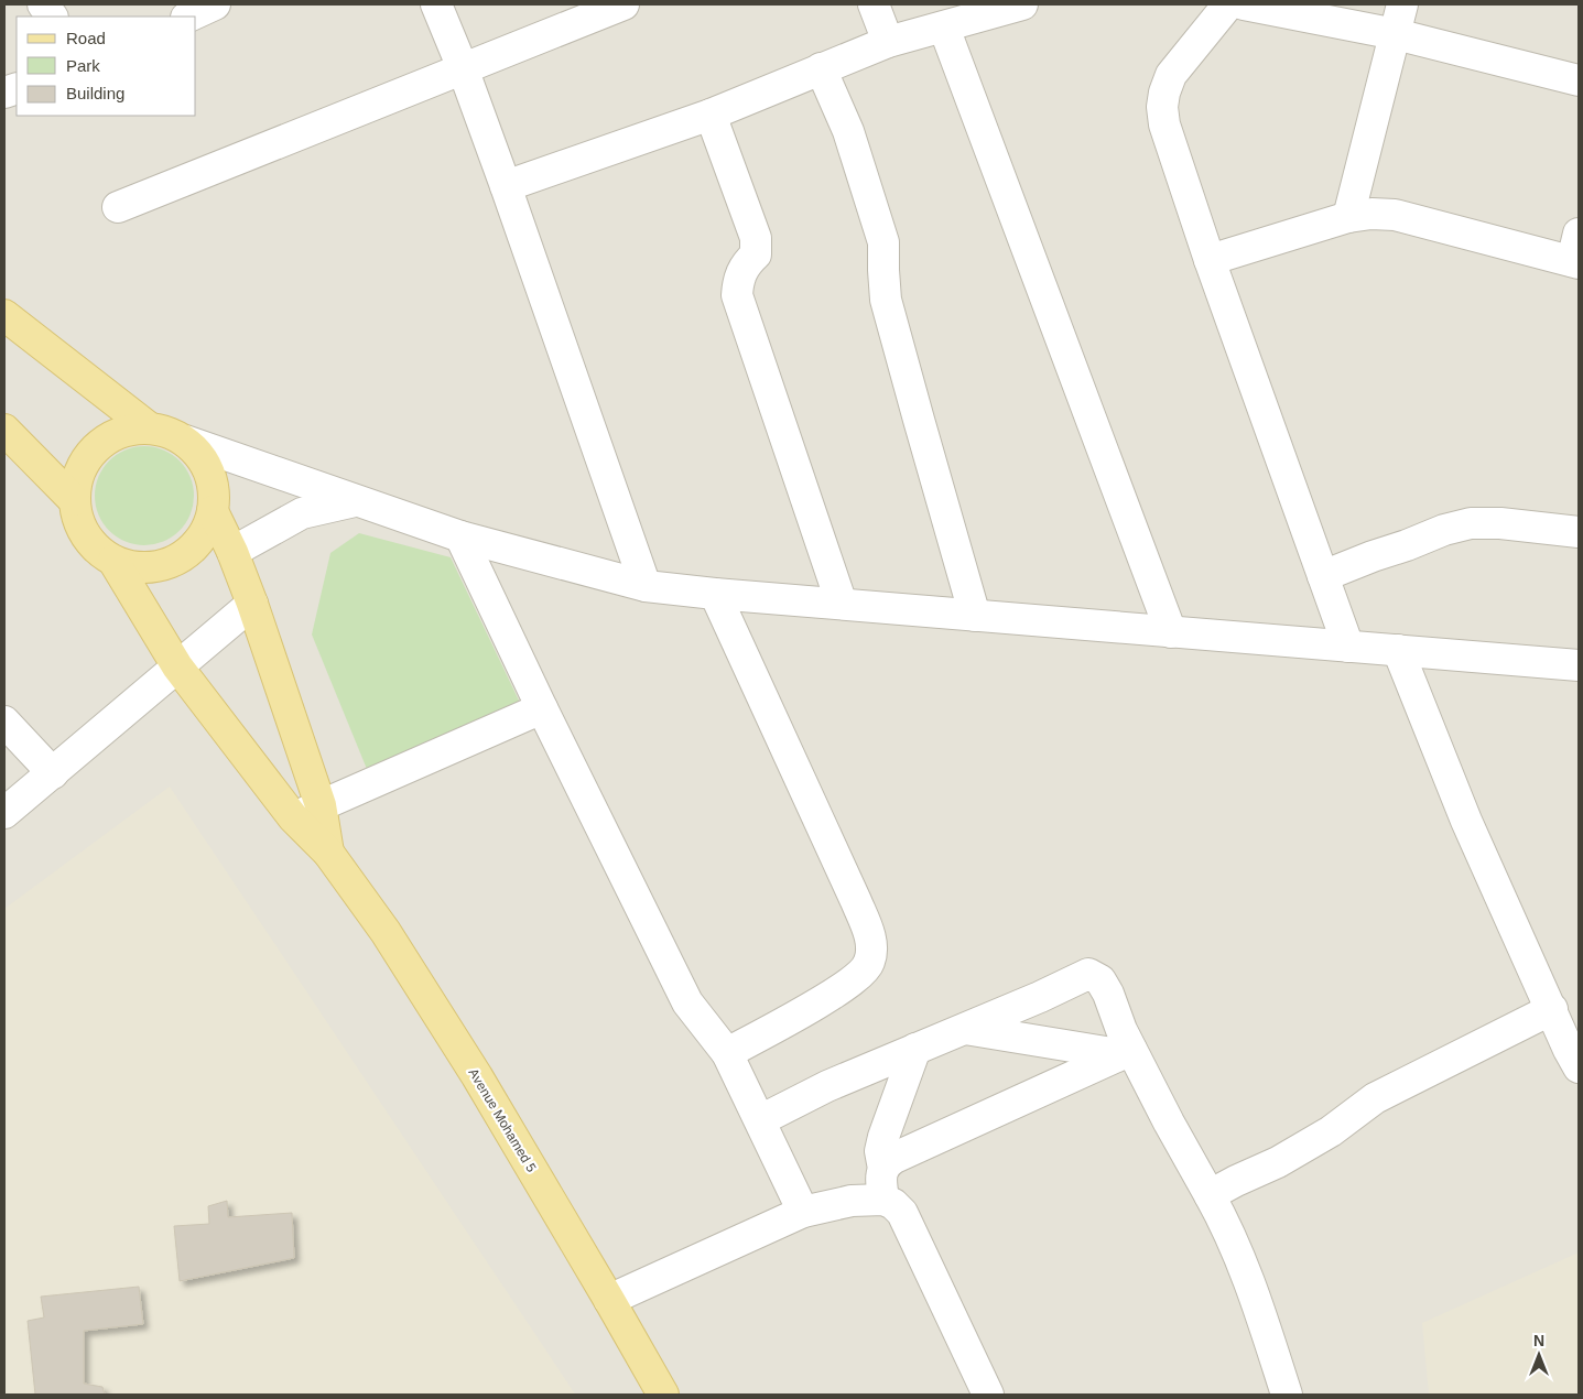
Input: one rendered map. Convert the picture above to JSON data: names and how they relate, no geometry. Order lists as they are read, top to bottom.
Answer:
{
  "streets": {
    "main road": ["Avenue Mohamed 5"]
  },
  "legend": ["Road", "Park", "Building"],
  "north": "top"
}
